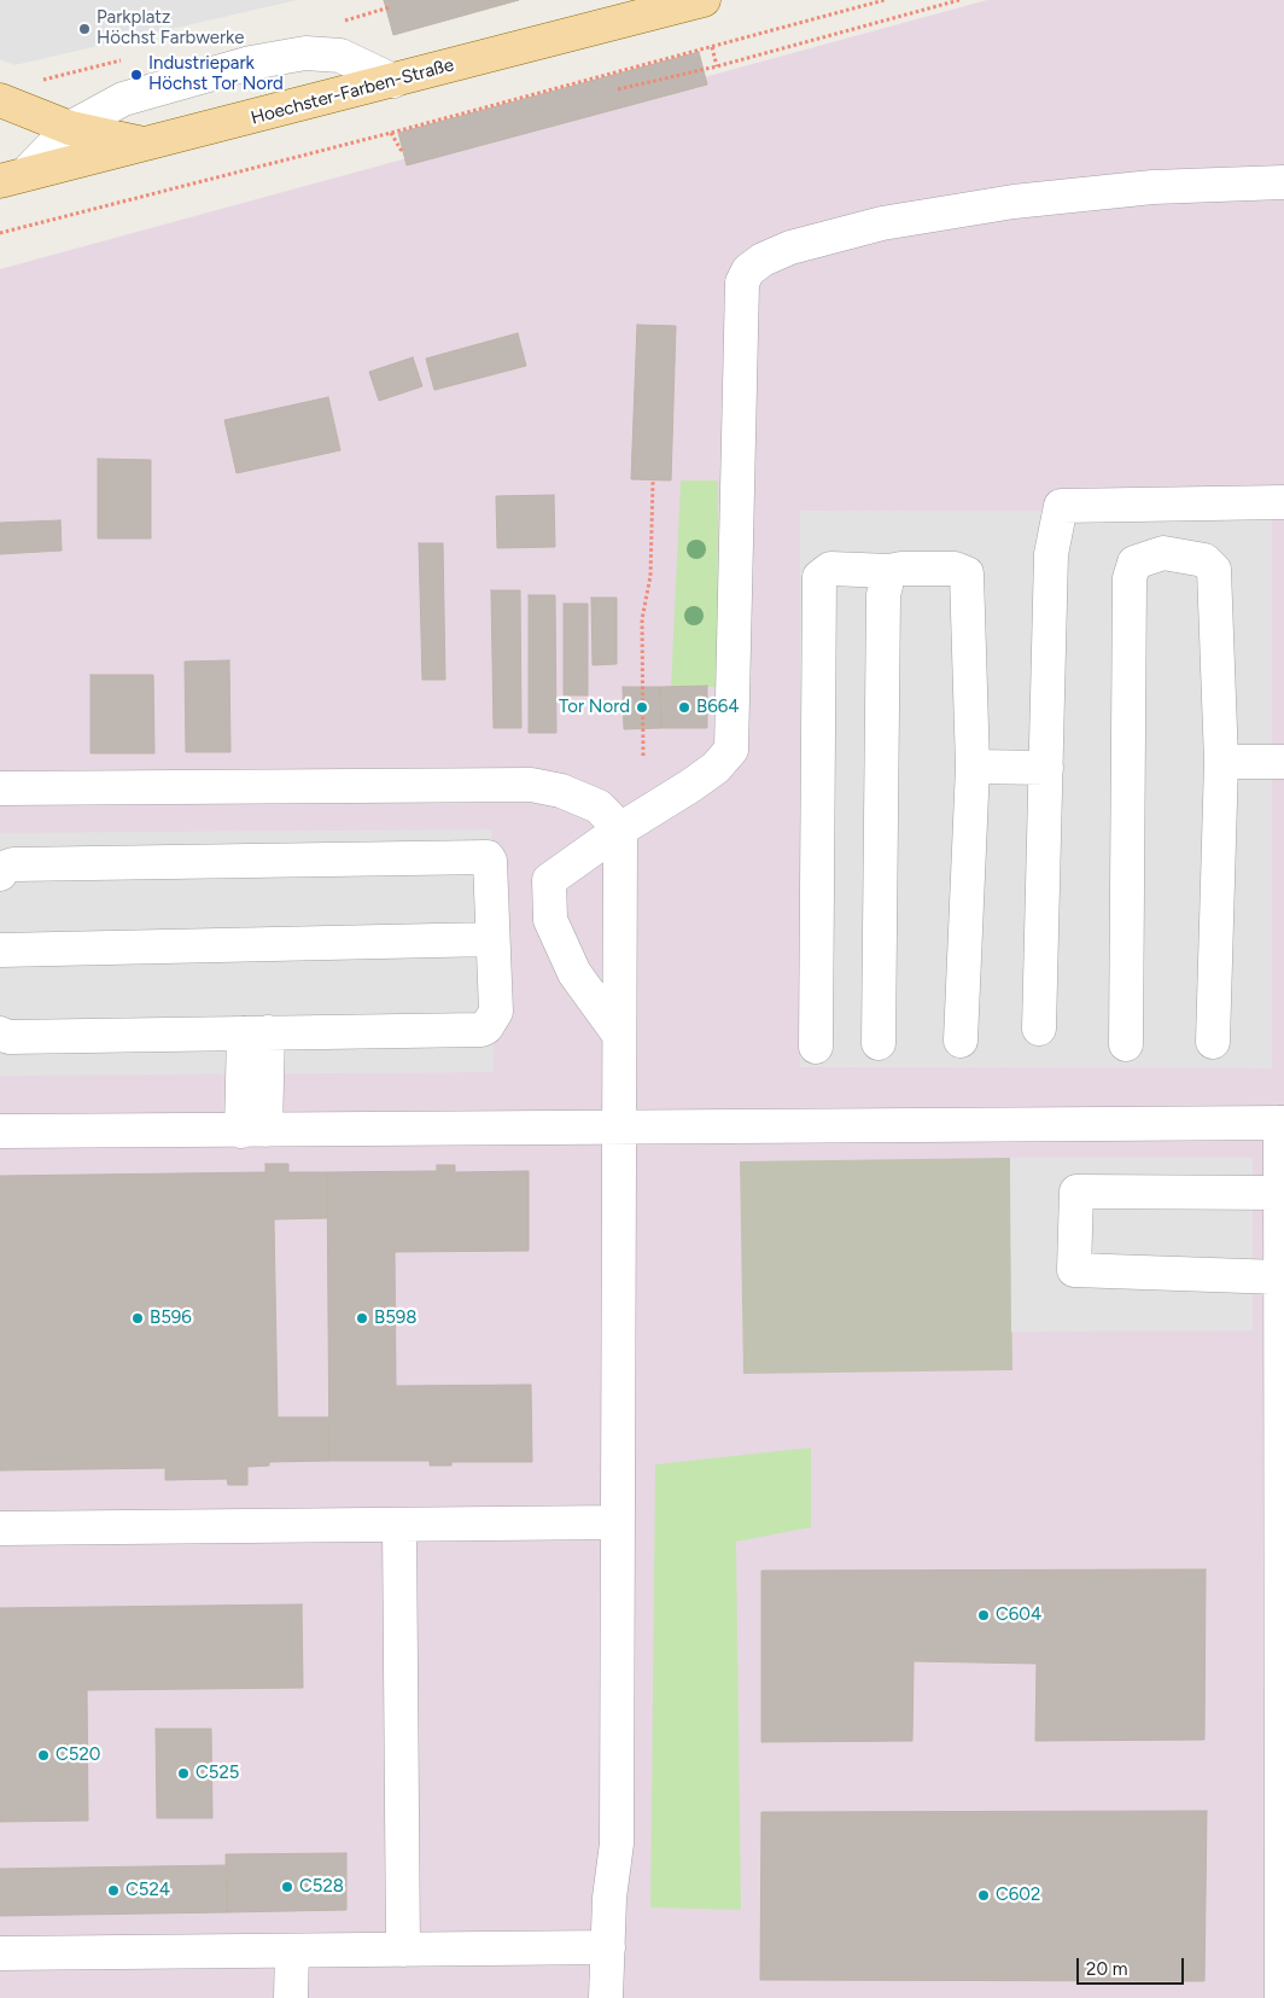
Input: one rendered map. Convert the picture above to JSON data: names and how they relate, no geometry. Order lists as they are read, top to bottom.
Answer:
{
  "streets": {
    "main road": ["Hoechster-Farben-Straße"]
  },
  "places": [
    "Parkplatz Höchst Farbwerke",
    "Industriepark Höchst Tor Nord",
    "Tor Nord",
    "B664",
    "B596",
    "B598",
    "C604",
    "C520",
    "C525",
    "C528",
    "C524",
    "C602"
  ],
  "scale_bar": "20 m"
}
